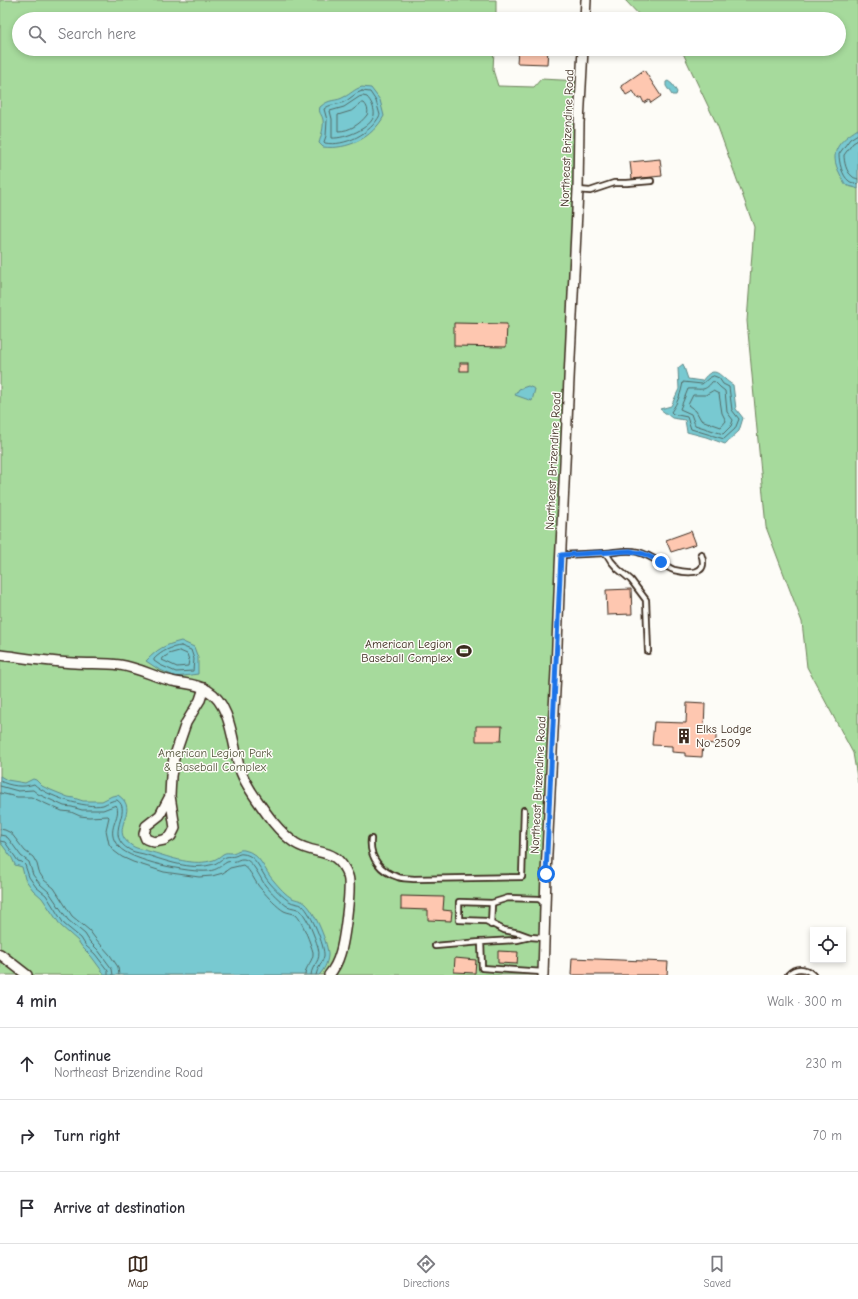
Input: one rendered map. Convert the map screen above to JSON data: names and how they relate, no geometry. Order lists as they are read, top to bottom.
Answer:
{
  "streets": {
    "street": ["Northeast Brizendine Road"]
  },
  "parks": ["American Legion Park & Baseball Complex"],
  "places": {
    "sports": ["American Legion Baseball Complex"],
    "building": ["Elks Lodge No 2509"]
  },
  "page": {
    "search": "Search here",
    "heading": ["4 min", "Walk · 300 m"],
    "list": [
      ["Continue", "Northeast Brizendine Road", "230 m"],
      ["Turn right", "70 m"],
      "Arrive at destination"
    ],
    "nav": ["Map", "Directions", "Saved"]
  }
}
